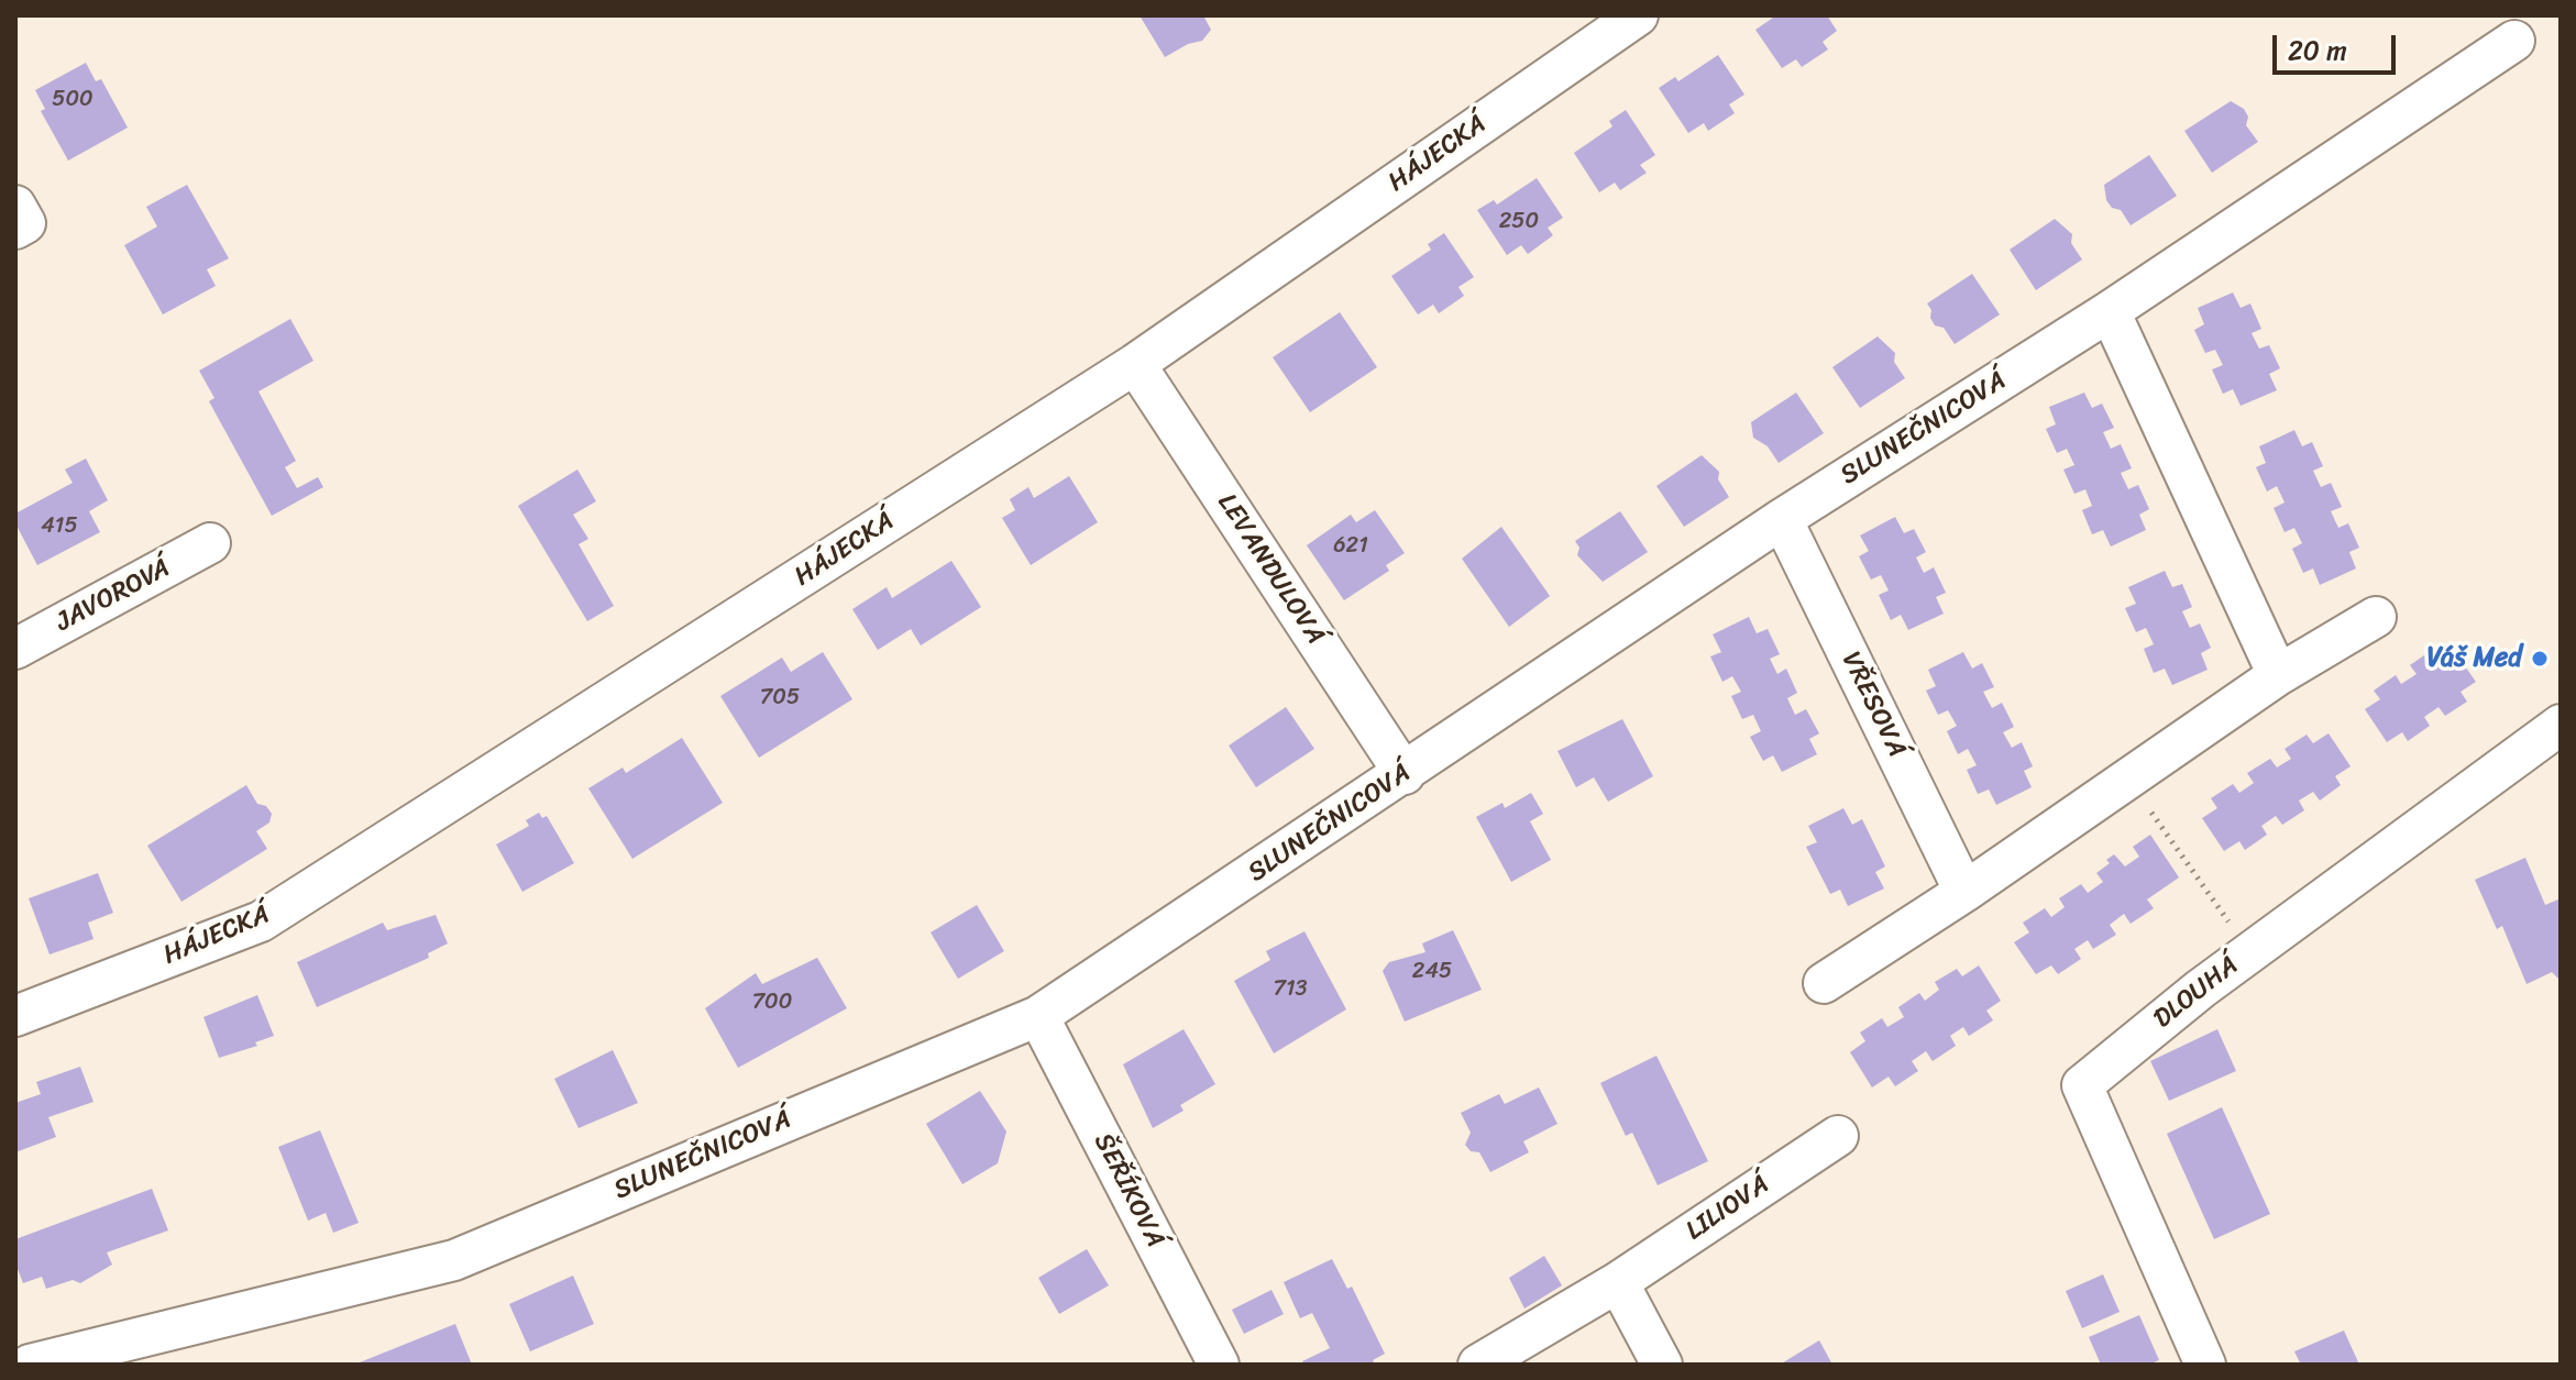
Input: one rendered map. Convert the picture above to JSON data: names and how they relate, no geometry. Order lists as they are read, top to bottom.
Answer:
{
  "streets": {
    "street": [
      "HÁJECKÁ",
      "SLUNEČNICOVÁ",
      "LEVANDULOVÁ",
      "JAVOROVÁ",
      "VŘESOVÁ",
      "DLOUHÁ",
      "ŠEŘÍKOVÁ",
      "LILIOVÁ"
    ]
  },
  "crossings": [
    ["HÁJECKÁ", "LEVANDULOVÁ"],
    ["SLUNEČNICOVÁ", "LEVANDULOVÁ"],
    ["SLUNEČNICOVÁ", "VŘESOVÁ"],
    ["SLUNEČNICOVÁ", "ŠEŘÍKOVÁ"]
  ],
  "places": ["Váš Med"],
  "house_numbers": [
    "500",
    "250",
    "415",
    "621",
    "705",
    "245",
    "713",
    "700"
  ],
  "scale_bar": "20 m"
}
